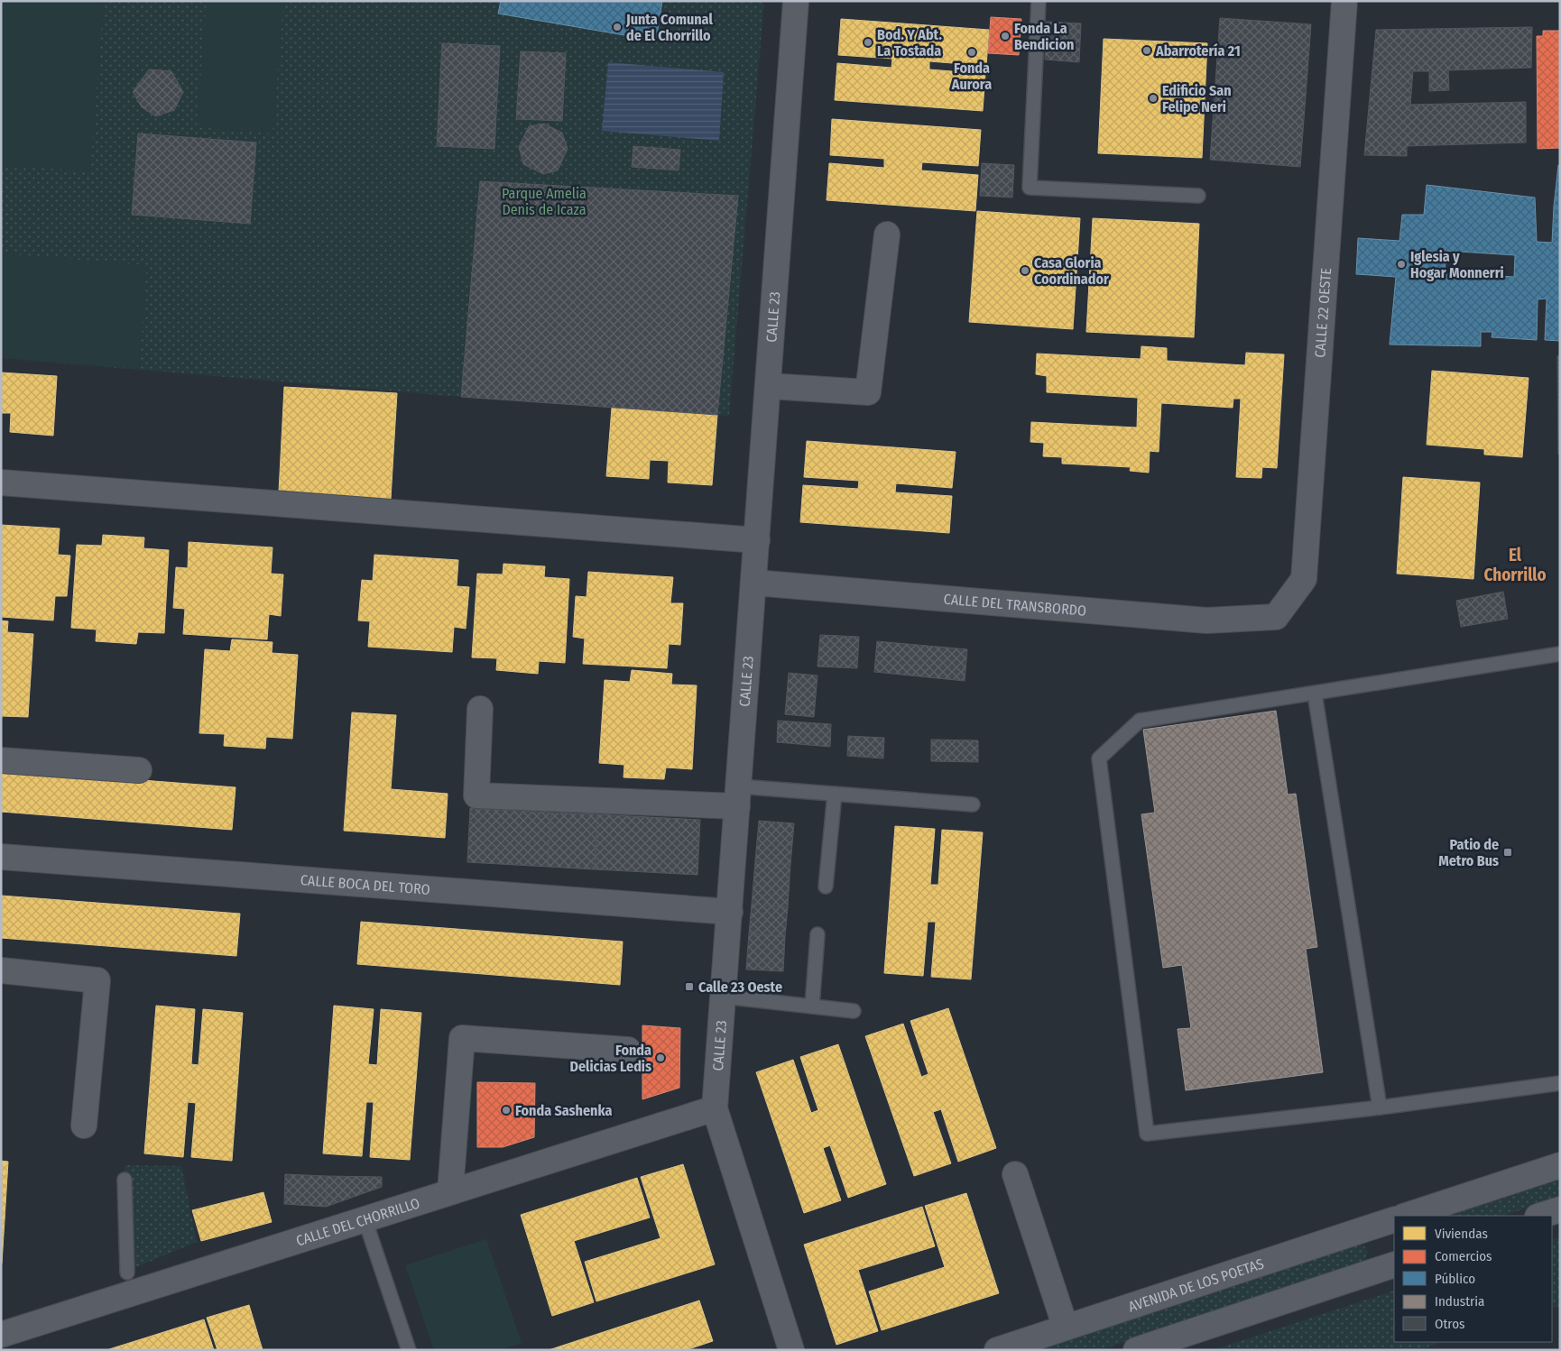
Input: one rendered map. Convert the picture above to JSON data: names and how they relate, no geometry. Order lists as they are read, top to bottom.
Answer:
{
  "streets": {
    "street": [
      "CALLE 22 OESTE",
      "CALLE 23",
      "CALLE DEL TRANSBORDO",
      "CALLE BOCA DEL TORO",
      "CALLE DEL CHORRILLO",
      "AVENIDA DE LOS POETAS"
    ]
  },
  "crossings": [
    ["CALLE 22 OESTE", "CALLE DEL TRANSBORDO"],
    ["CALLE 23", "CALLE DEL TRANSBORDO"],
    ["CALLE 23", "CALLE BOCA DEL TORO"],
    ["CALLE 23", "CALLE DEL CHORRILLO"]
  ],
  "districts": ["El Chorrillo"],
  "parks": ["Parque Amelia Denis de Icaza"],
  "places": {
    "other": [
      "Junta Comunal de El Chorrillo",
      "Fonda La Bendicion",
      "Bod. Y Abt. La Tostada",
      "Abarrotería 21",
      "Fonda Aurora",
      "Edificio San Felipe Neri",
      "Iglesia y Hogar Monnerri",
      "Casa Gloria Coordinador",
      "Fonda Delicias Ledis",
      "Fonda Sashenka"
    ],
    "transit": ["Patio de Metro Bus", "Calle 23 Oeste"]
  },
  "legend": [
    "Viviendas",
    "Comercios",
    "Público",
    "Industria",
    "Otros"
  ]
}
